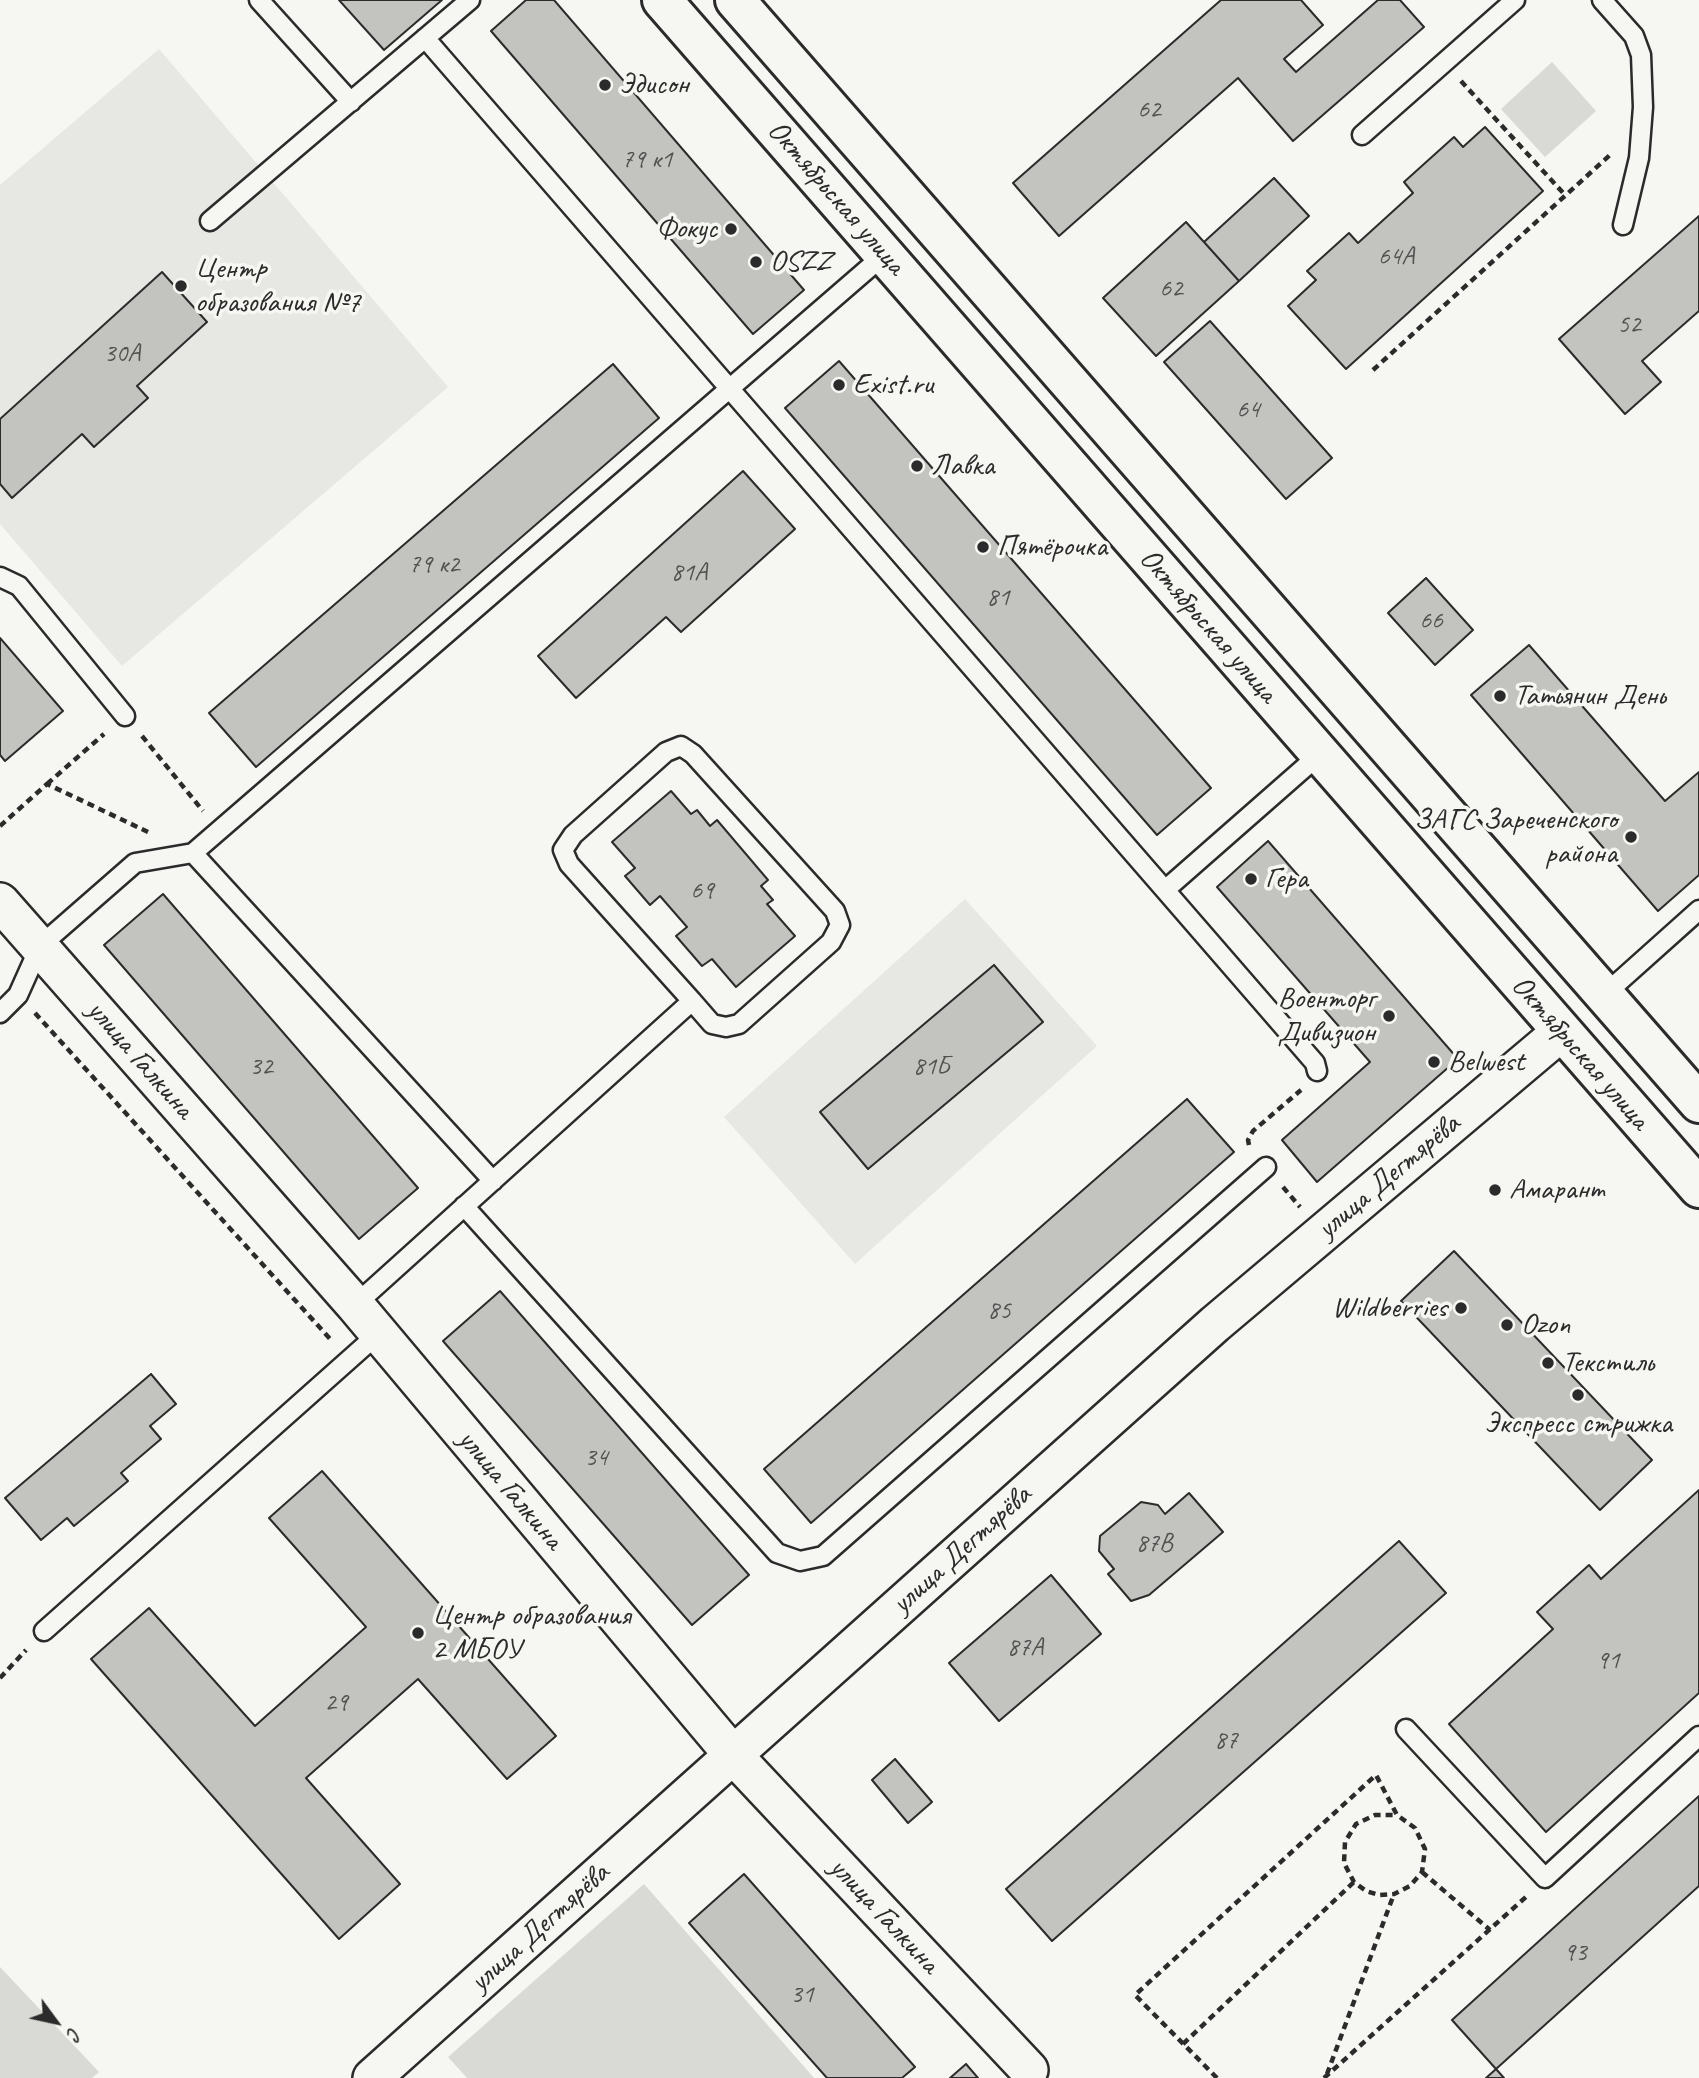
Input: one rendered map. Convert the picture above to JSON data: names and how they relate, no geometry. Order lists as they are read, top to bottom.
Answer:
{
  "streets": {
    "main road": ["Октябрьская улица"],
    "street": ["улица Галкина", "улица Дегтярёва"]
  },
  "crossings": [
    ["Октябрьская улица", "улица Дегтярёва"],
    ["улица Галкина", "улица Дегтярёва"]
  ],
  "places": [
    "Эдисон",
    "Фокус",
    "OSZZ",
    "Центр образования №7",
    "Exist.ru",
    "Лавка",
    "Пятёрочка",
    "Татьянин День",
    "ЗАГС Зареченского района",
    "Гера",
    "Военторг Дивизион",
    "Belwest",
    "Амарант",
    "Wildberries",
    "Ozon",
    "Текстиль",
    "Экспресс стрижка",
    "Центр образования 2 МБОУ"
  ],
  "house_numbers": [
    "62",
    "79 к1",
    "64А",
    "62",
    "52",
    "30А",
    "64",
    "79 к2",
    "81А",
    "81",
    "66",
    "69",
    "32",
    "81Б",
    "85",
    "34",
    "87В",
    "87А",
    "91",
    "29",
    "87",
    "93",
    "31"
  ],
  "north": "bottom right"
}
